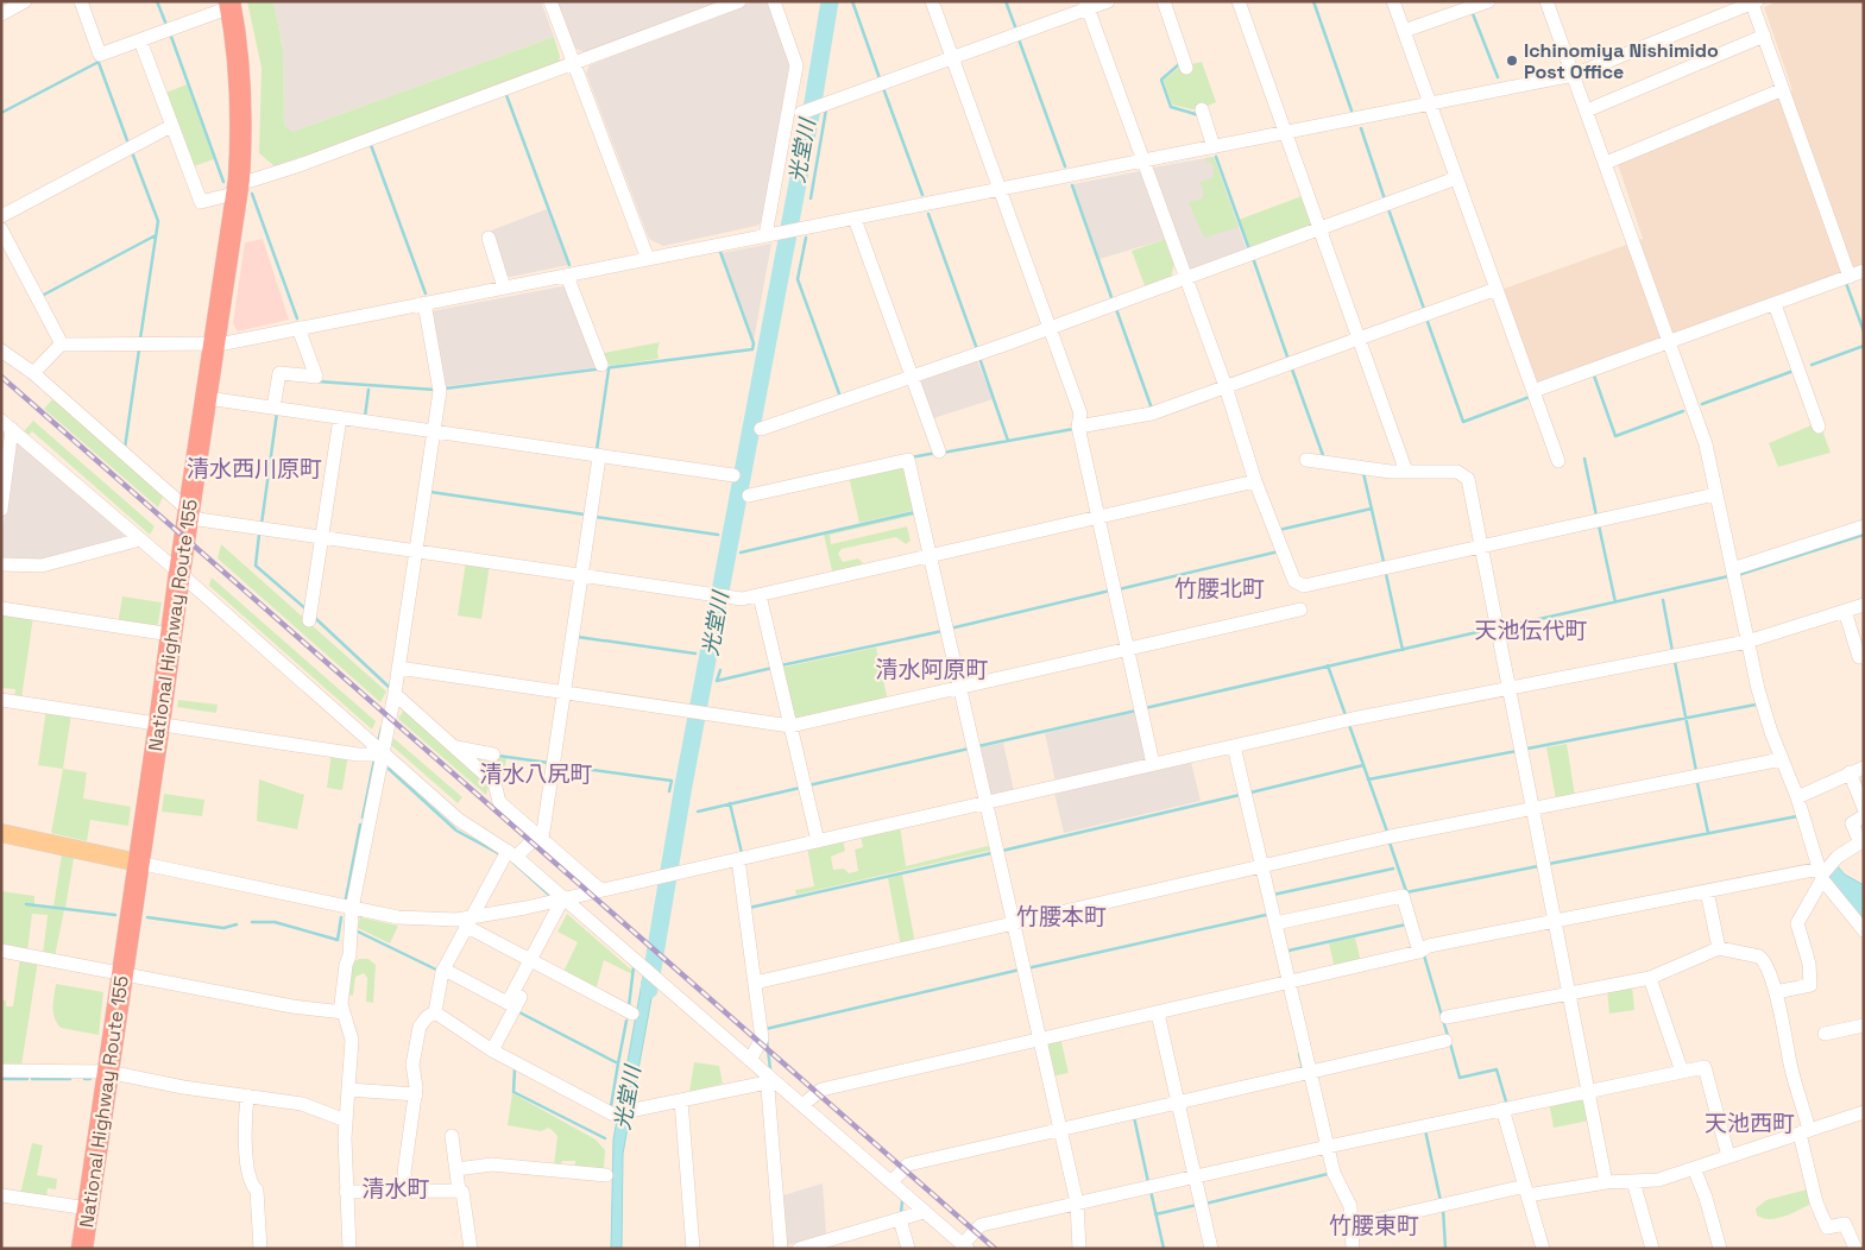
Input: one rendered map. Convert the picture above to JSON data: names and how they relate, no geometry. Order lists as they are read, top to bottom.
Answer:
{
  "streets": {
    "highway": ["National Highway Route 155"]
  },
  "districts": [
    "清水西川原町",
    "竹腰北町",
    "天池伝代町",
    "清水阿原町",
    "清水八尻町",
    "竹腰本町",
    "天池西町",
    "清水町",
    "竹腰東町"
  ],
  "water": ["光堂川"],
  "places": ["Ichinomiya Nishimido Post Office"]
}
